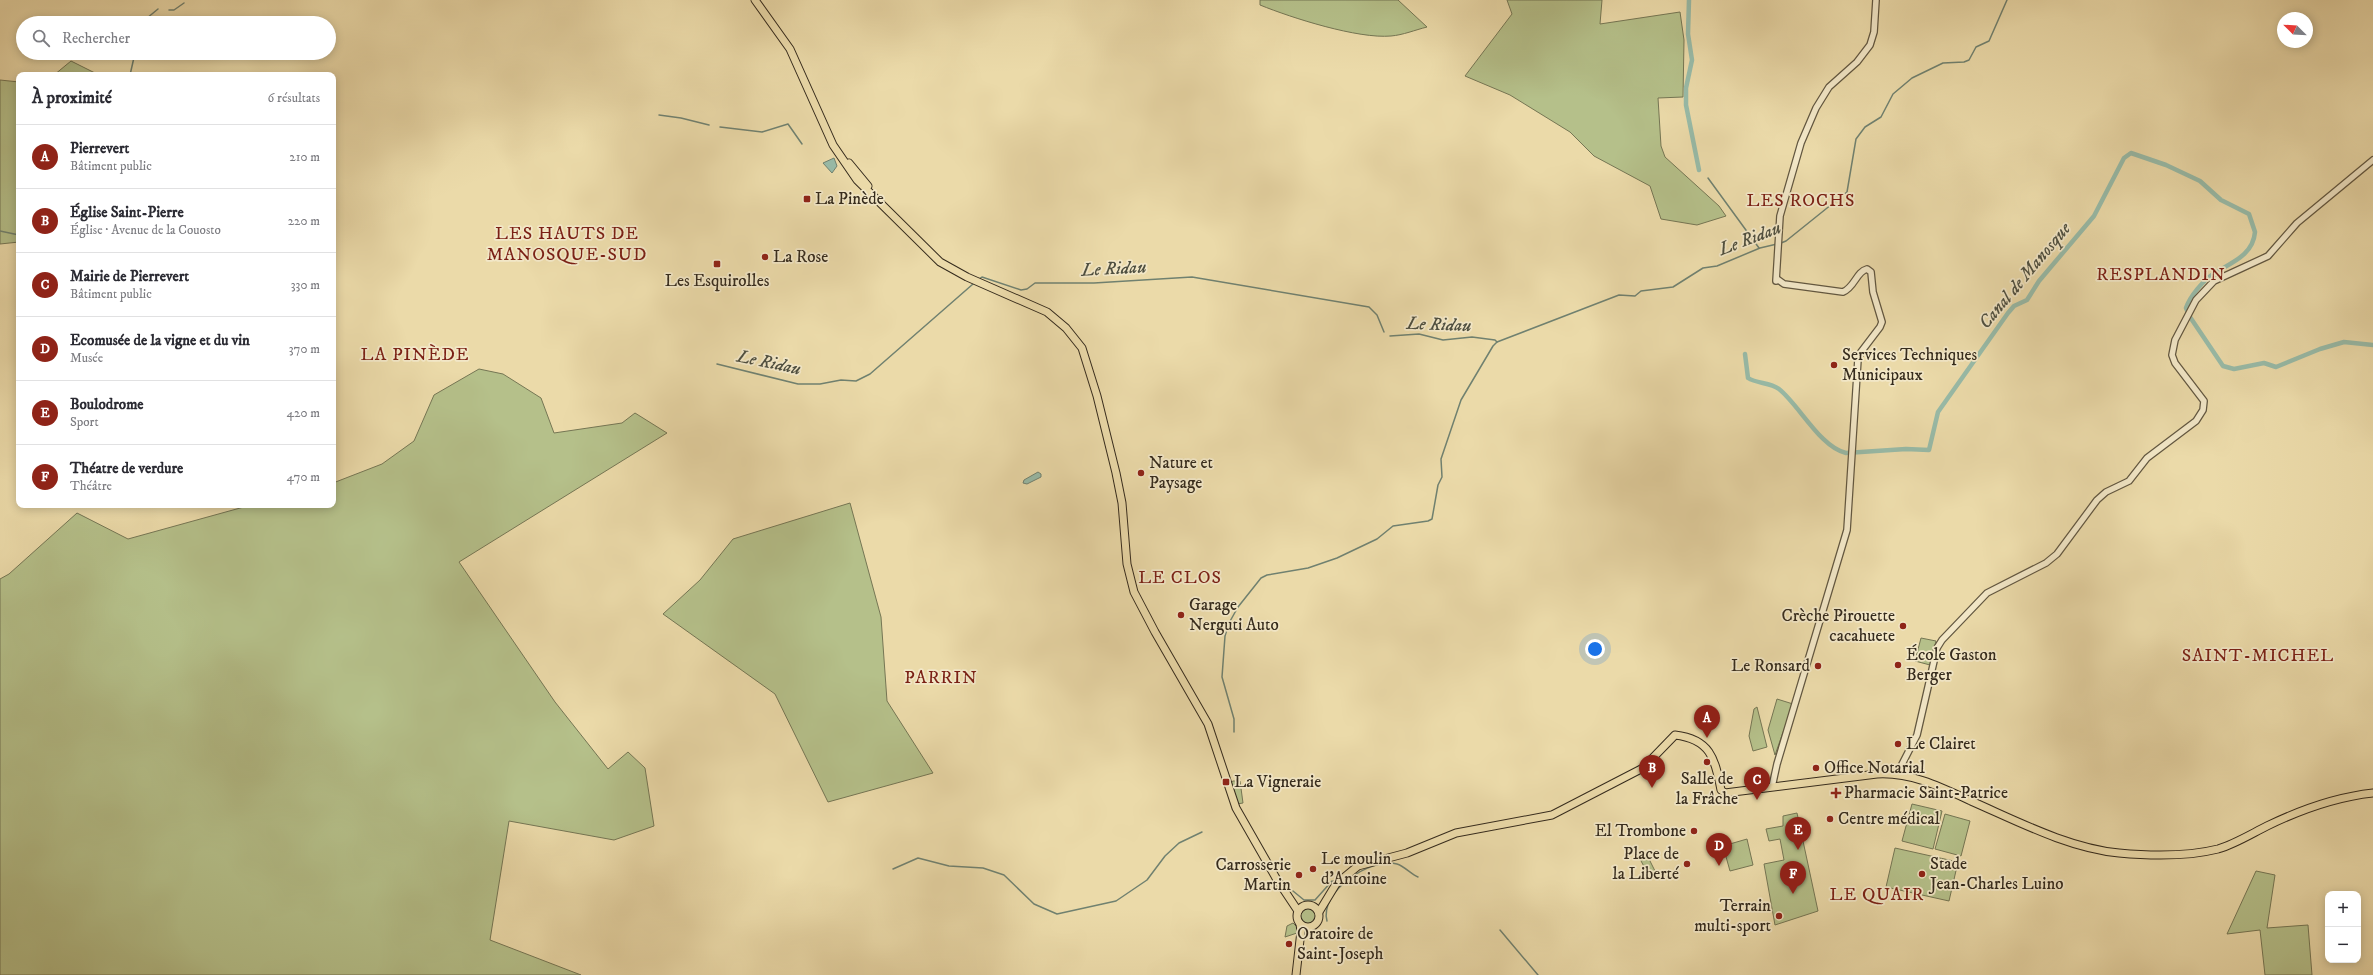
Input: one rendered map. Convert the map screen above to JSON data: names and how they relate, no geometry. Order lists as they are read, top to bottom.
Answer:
{
  "districts": [
    "LES ROCHS",
    "LES HAUTS DE MANOSQUE-SUD",
    "RESPLANDIN",
    "LA PINÈDE",
    "LE CLOS",
    "SAINT-MICHEL",
    "PARRIN",
    "LE QUAIR"
  ],
  "water": ["Le Ridau", "Canal de Manosque"],
  "places": {
    "transit": ["La Pinède", "Les Esquirolles", "La Vigneraie"],
    "other": [
      "La Rose",
      "Services Techniques Municipaux",
      "Nature et Paysage",
      "Garage Nerguti Auto",
      "Crèche Pirouette cacahuete",
      "École Gaston Berger",
      "Le Ronsard",
      "Le Clairet",
      "Salle de la Frâche",
      "Office Notarial",
      "Centre médical",
      "El Trombone",
      "Place de la Liberté",
      "Le moulin d'Antoine",
      "Stade Jean-Charles Luino",
      "Carrosserie Martin",
      "Terrain multi-sport",
      "Oratoire de Saint-Joseph"
    ],
    "health": ["Pharmacie Saint-Patrice"]
  },
  "north": "top left",
  "page": {
    "search": "Rechercher",
    "heading": ["À proximité", "6 résultats"],
    "list": [
      {
        "mark": "A",
        "name": "Pierrevert",
        "note": "Bâtiment public",
        "value": "210 m"
      },
      {
        "mark": "B",
        "name": "Église Saint-Pierre",
        "note": "Église · Avenue de la Couosto",
        "value": "220 m"
      },
      {
        "mark": "C",
        "name": "Mairie de Pierrevert",
        "note": "Bâtiment public",
        "value": "330 m"
      },
      {
        "mark": "D",
        "name": "Ecomusée de la vigne et du vin",
        "note": "Musée",
        "value": "370 m"
      },
      {
        "mark": "E",
        "name": "Boulodrome",
        "note": "Sport",
        "value": "420 m"
      },
      {
        "mark": "F",
        "name": "Théatre de verdure",
        "note": "Théâtre",
        "value": "470 m"
      }
    ],
    "pins": [
      "A",
      "B",
      "C",
      "E",
      "D",
      "F"
    ],
    "map_buttons": ["+", "−"]
  }
}
